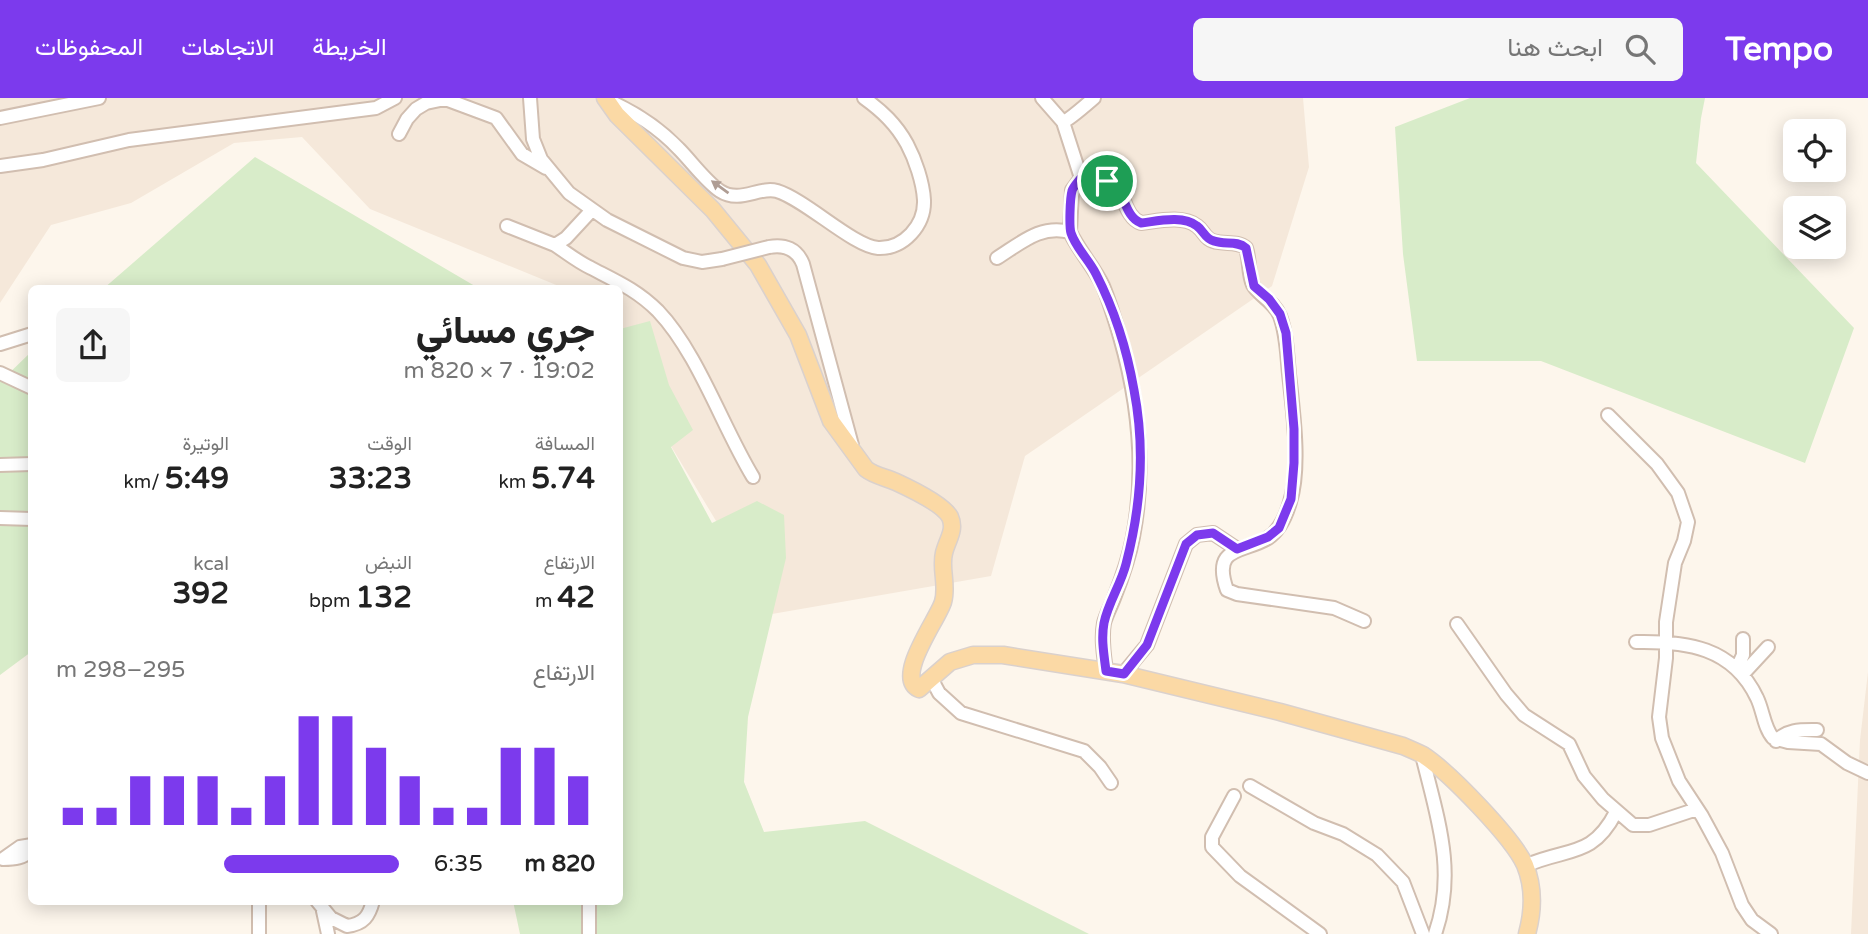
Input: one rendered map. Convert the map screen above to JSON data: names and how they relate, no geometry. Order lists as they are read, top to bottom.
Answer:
{
  "page": {
    "header": "Tempo",
    "search": "ابحث هنا",
    "nav": ["الخريطة", "الاتجاهات", "المحفوظات"],
    "heading": ["جري مسائي", "19:02 · 7 × 820 m"],
    "stats": [
      ["المسافة", "5.74 km"],
      ["الوقت", "33:23"],
      ["الوتيرة", "5:49 /km"],
      ["الارتفاع", "42 m"],
      ["النبض", "132 bpm"],
      ["kcal", "392"]
    ],
    "chart": ["الارتفاع", "295–298 m"],
    "list": [
      {
        "name": "820 m",
        "note": "6:35"
      }
    ]
  }
}
